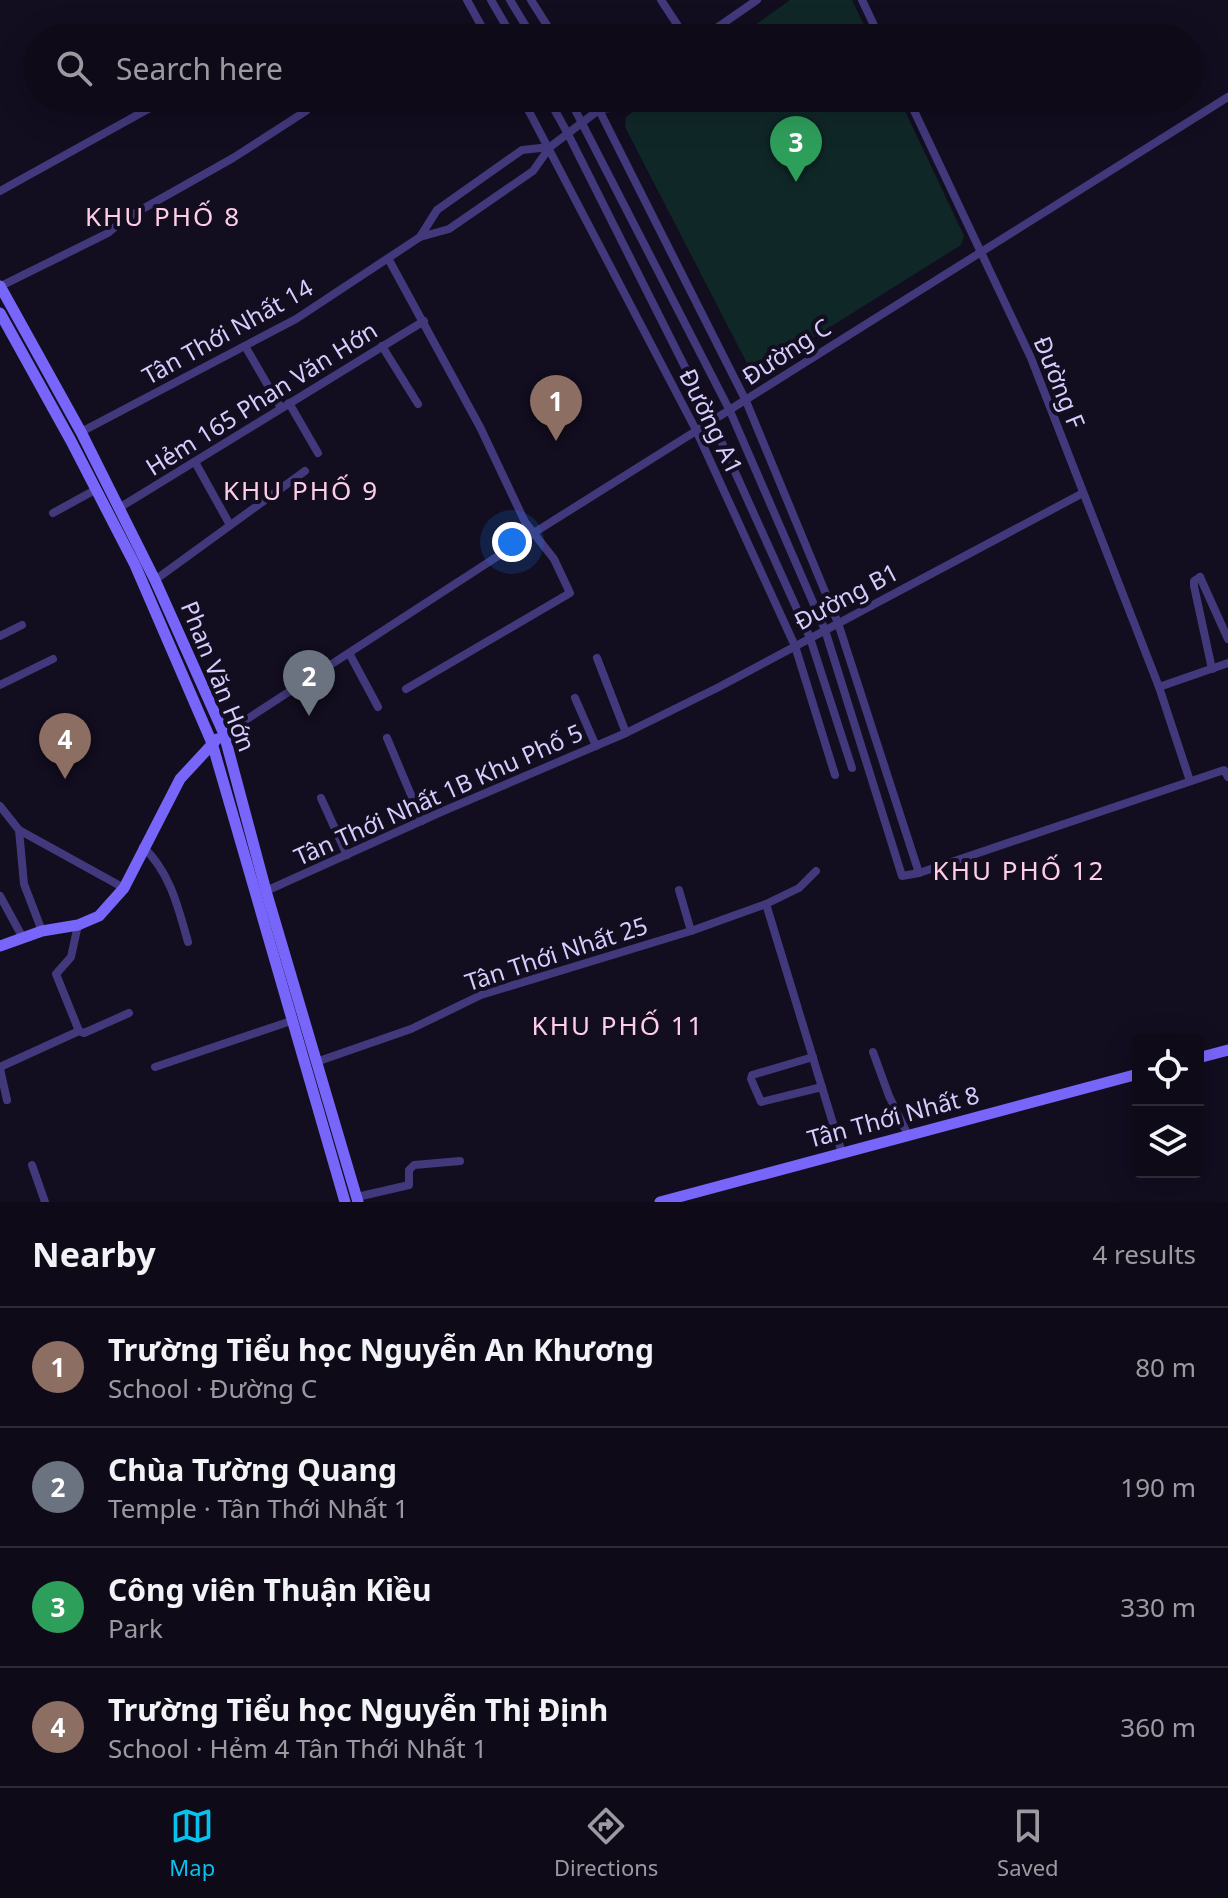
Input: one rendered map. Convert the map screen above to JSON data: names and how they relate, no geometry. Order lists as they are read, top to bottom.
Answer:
{
  "streets": {
    "main road": ["Phan Văn Hớn", "Tân Thới Nhất 8"],
    "street": [
      "Tân Thới Nhất 14",
      "Đường C",
      "Đường F",
      "Hẻm 165 Phan Văn Hớn",
      "Đường A1",
      "Đường B1",
      "Tân Thới Nhất 1B Khu Phố 5",
      "Tân Thới Nhất 25"
    ]
  },
  "crossings": [
    ["Tân Thới Nhất 14", "Phan Văn Hớn"],
    ["Đường C", "Đường F"],
    ["Đường C", "Đường A1"],
    ["Đường C", "Phan Văn Hớn"],
    ["Đường F", "Đường B1"],
    ["Hẻm 165 Phan Văn Hớn", "Phan Văn Hớn"],
    ["Đường A1", "Đường B1"],
    ["Đường B1", "Tân Thới Nhất 1B Khu Phố 5"],
    ["Phan Văn Hớn", "Tân Thới Nhất 1B Khu Phố 5"],
    ["Phan Văn Hớn", "Tân Thới Nhất 25"]
  ],
  "districts": [
    "KHU PHỐ 8",
    "KHU PHỐ 9",
    "KHU PHỐ 12",
    "KHU PHỐ 11"
  ],
  "page": {
    "search": "Search here",
    "pins": [
      "3",
      "1",
      "2",
      "4"
    ],
    "heading": ["Nearby", "4 results"],
    "list": [
      {
        "mark": "1",
        "name": "Trường Tiểu học Nguyễn An Khương",
        "note": "School · Đường C",
        "value": "80 m"
      },
      {
        "mark": "2",
        "name": "Chùa Tường Quang",
        "note": "Temple · Tân Thới Nhất 1",
        "value": "190 m"
      },
      {
        "mark": "3",
        "name": "Công viên Thuận Kiều",
        "note": "Park",
        "value": "330 m"
      },
      {
        "mark": "4",
        "name": "Trường Tiểu học Nguyễn Thị Định",
        "note": "School · Hẻm 4 Tân Thới Nhất 1",
        "value": "360 m"
      }
    ],
    "nav": ["Map", "Directions", "Saved"]
  }
}
